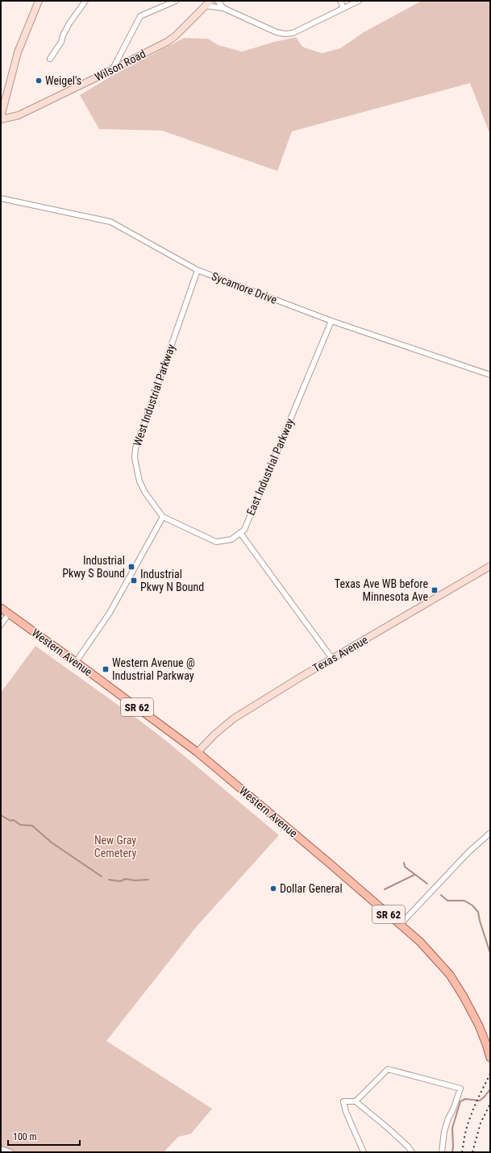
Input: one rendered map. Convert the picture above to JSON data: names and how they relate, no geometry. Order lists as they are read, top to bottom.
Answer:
{
  "streets": {
    "main road": ["Western Avenue", "SR 62"],
    "street": [
      "Wilson Road",
      "Sycamore Drive",
      "West Industrial Parkway",
      "East Industrial Parkway",
      "Texas Avenue"
    ]
  },
  "crossings": [
    ["Sycamore Drive", "West Industrial Parkway"],
    ["Sycamore Drive", "East Industrial Parkway"],
    ["Western Avenue", "Texas Avenue"]
  ],
  "parks": ["New Gray Cemetery"],
  "places": {
    "other": ["Weigel's", "Dollar General"],
    "transit": [
      "Industrial Pkwy S Bound",
      "Industrial Pkwy N Bound",
      "Texas Ave WB before Minnesota Ave",
      "Western Avenue @ Industrial Parkway"
    ]
  },
  "scale_bar": "100 m"
}
